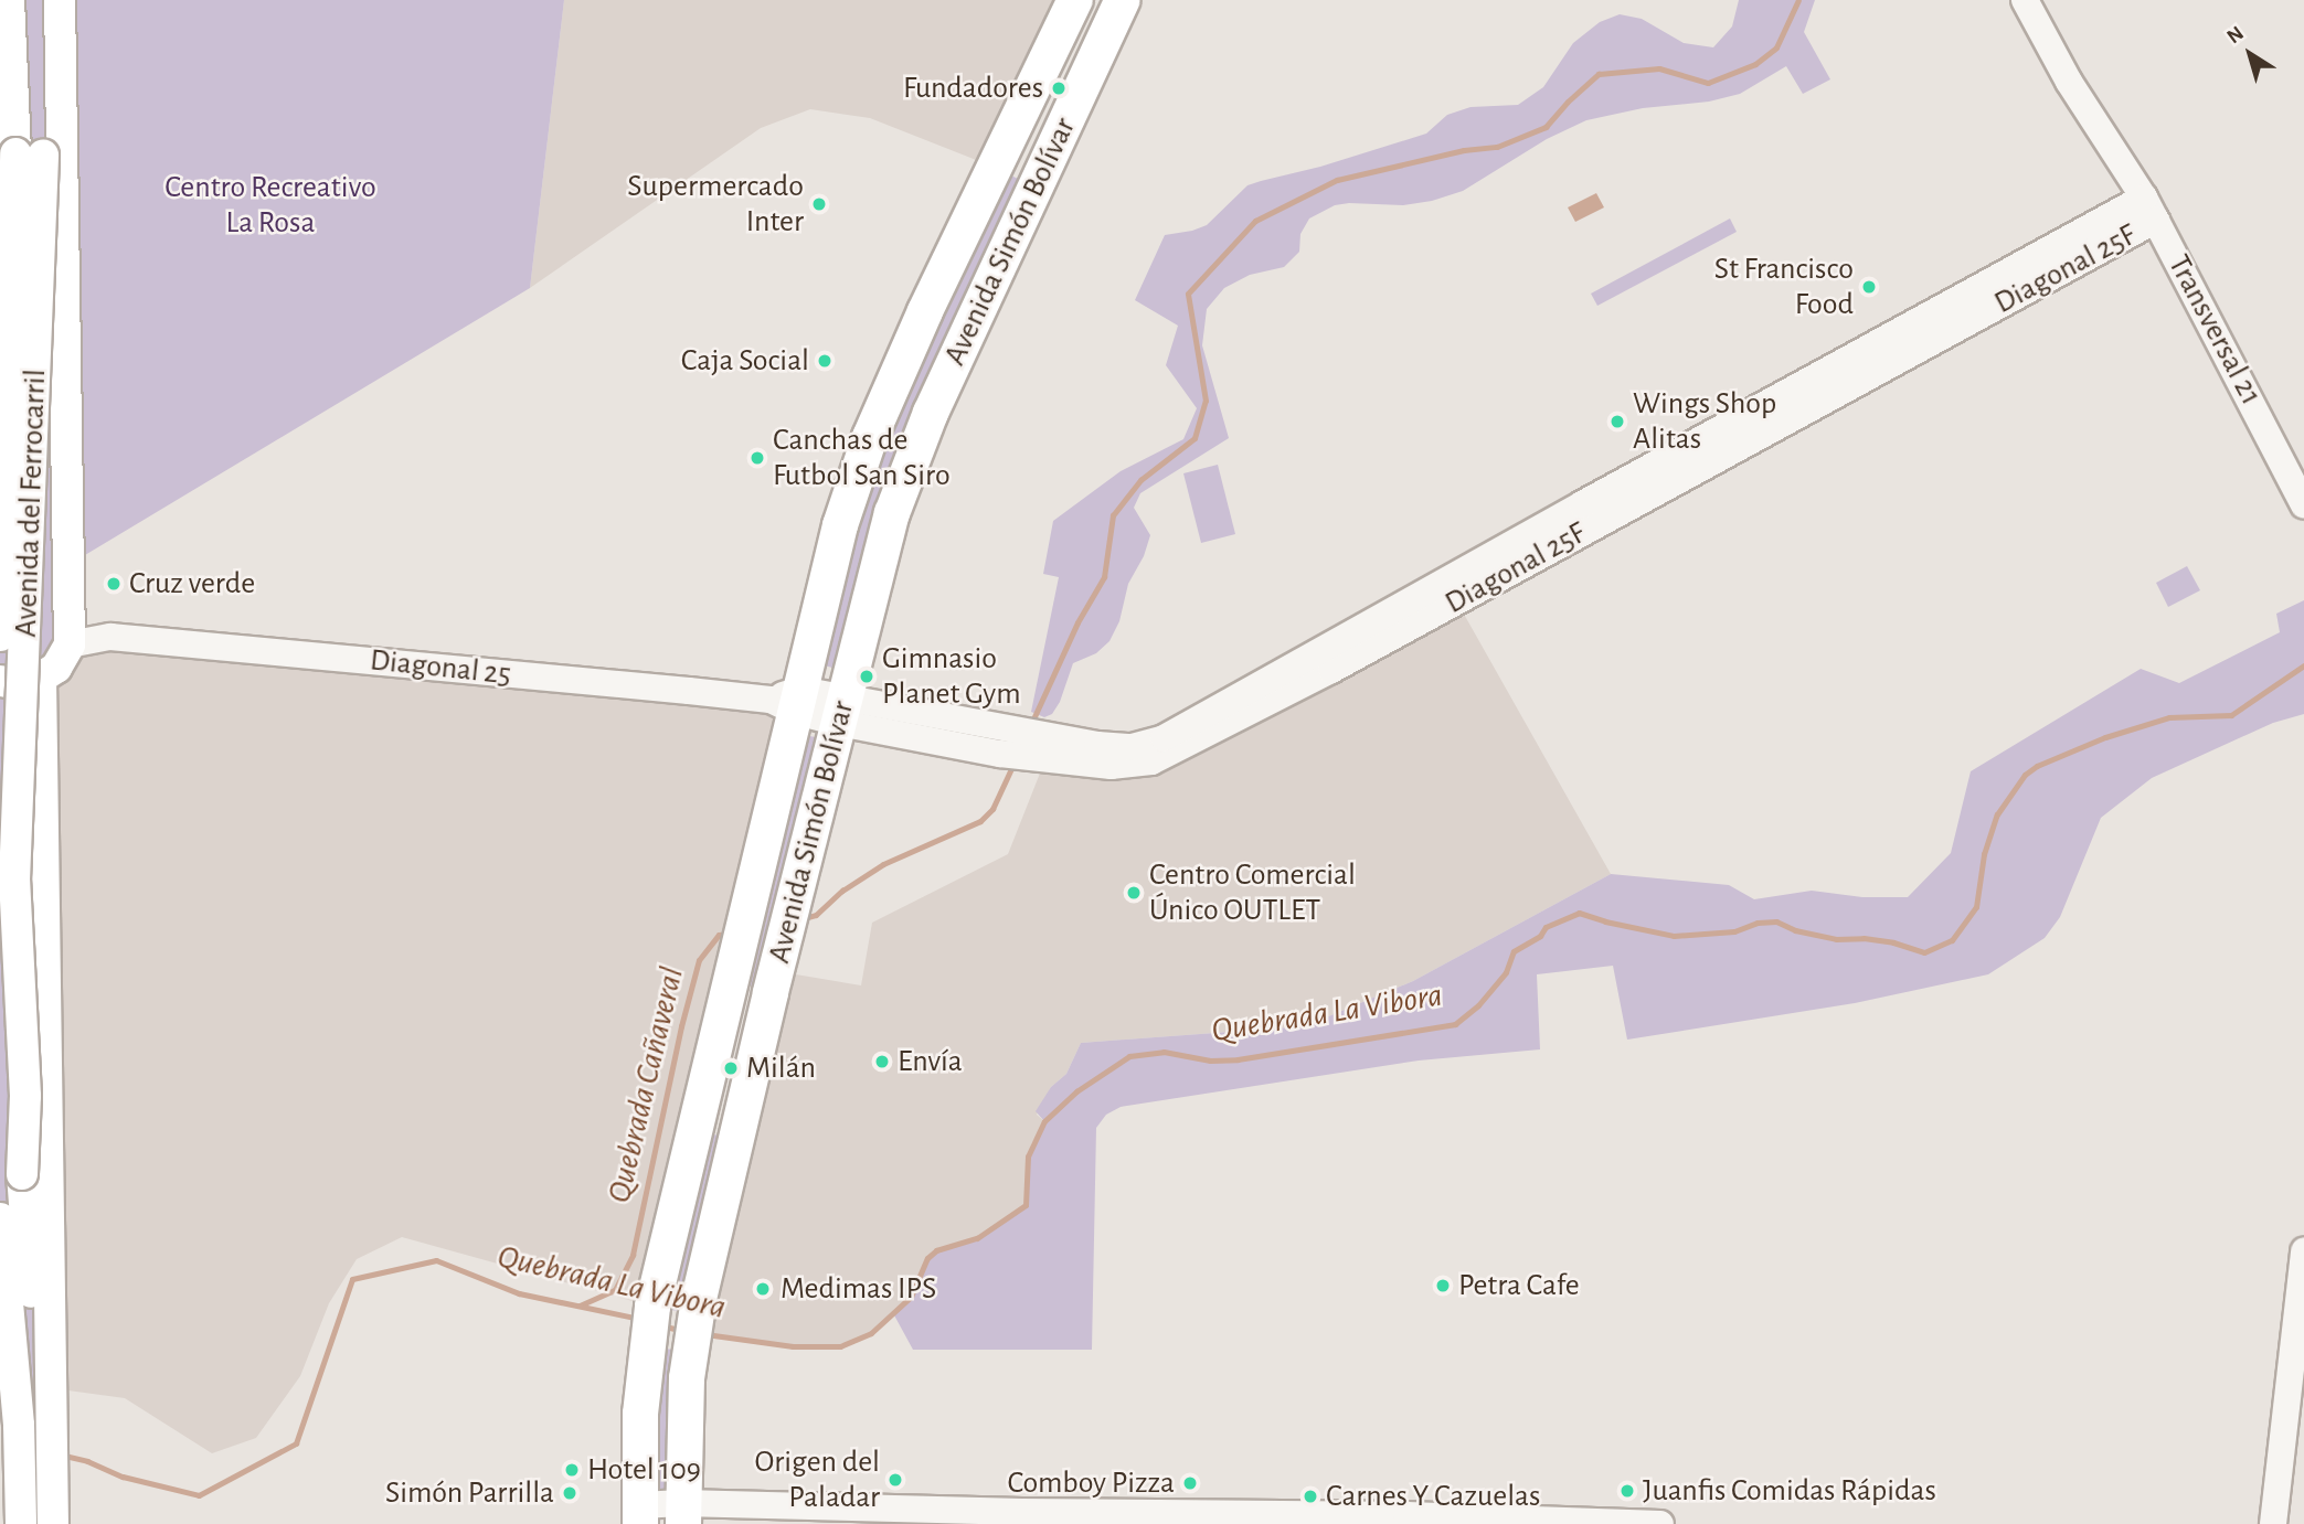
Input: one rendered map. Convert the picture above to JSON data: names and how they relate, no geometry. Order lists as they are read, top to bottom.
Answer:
{
  "streets": {
    "main road": ["Avenida Simón Bolívar", "Avenida del Ferrocarril"],
    "street": ["Diagonal 25F", "Transversal 21", "Diagonal 25"]
  },
  "crossings": [
    ["Avenida Simón Bolívar", "Diagonal 25F"],
    ["Avenida Simón Bolívar", "Diagonal 25"],
    ["Diagonal 25F", "Transversal 21"],
    ["Diagonal 25F", "Diagonal 25"]
  ],
  "water": ["Quebrada La Vibora", "Quebrada Cañaveral"],
  "parks": ["Centro Recreativo La Rosa"],
  "places": [
    "Fundadores",
    "Supermercado Inter",
    "St Francisco Food",
    "Caja Social",
    "Wings Shop Alitas",
    "Canchas de Futbol San Siro",
    "Cruz verde",
    "Gimnasio Planet Gym",
    "Centro Comercial Único OUTLET",
    "Envía",
    "Milán",
    "Petra Cafe",
    "Medimas IPS",
    "Hotel 109",
    "Origen del Paladar",
    "Comboy Pizza",
    "Juanfis Comidas Rápidas",
    "Simón Parrilla",
    "Carnes Y Cazuelas"
  ],
  "north": "top left"
}
